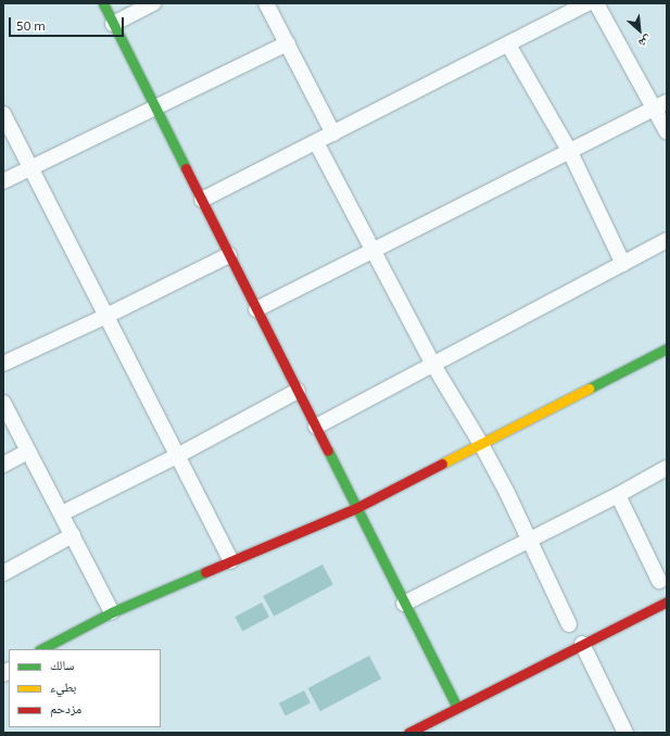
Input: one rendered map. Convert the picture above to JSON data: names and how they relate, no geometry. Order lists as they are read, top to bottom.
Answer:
{
  "legend": ["سالك", "بطيء", "مزدحم"],
  "scale_bar": "50 m",
  "north": "bottom right"
}
